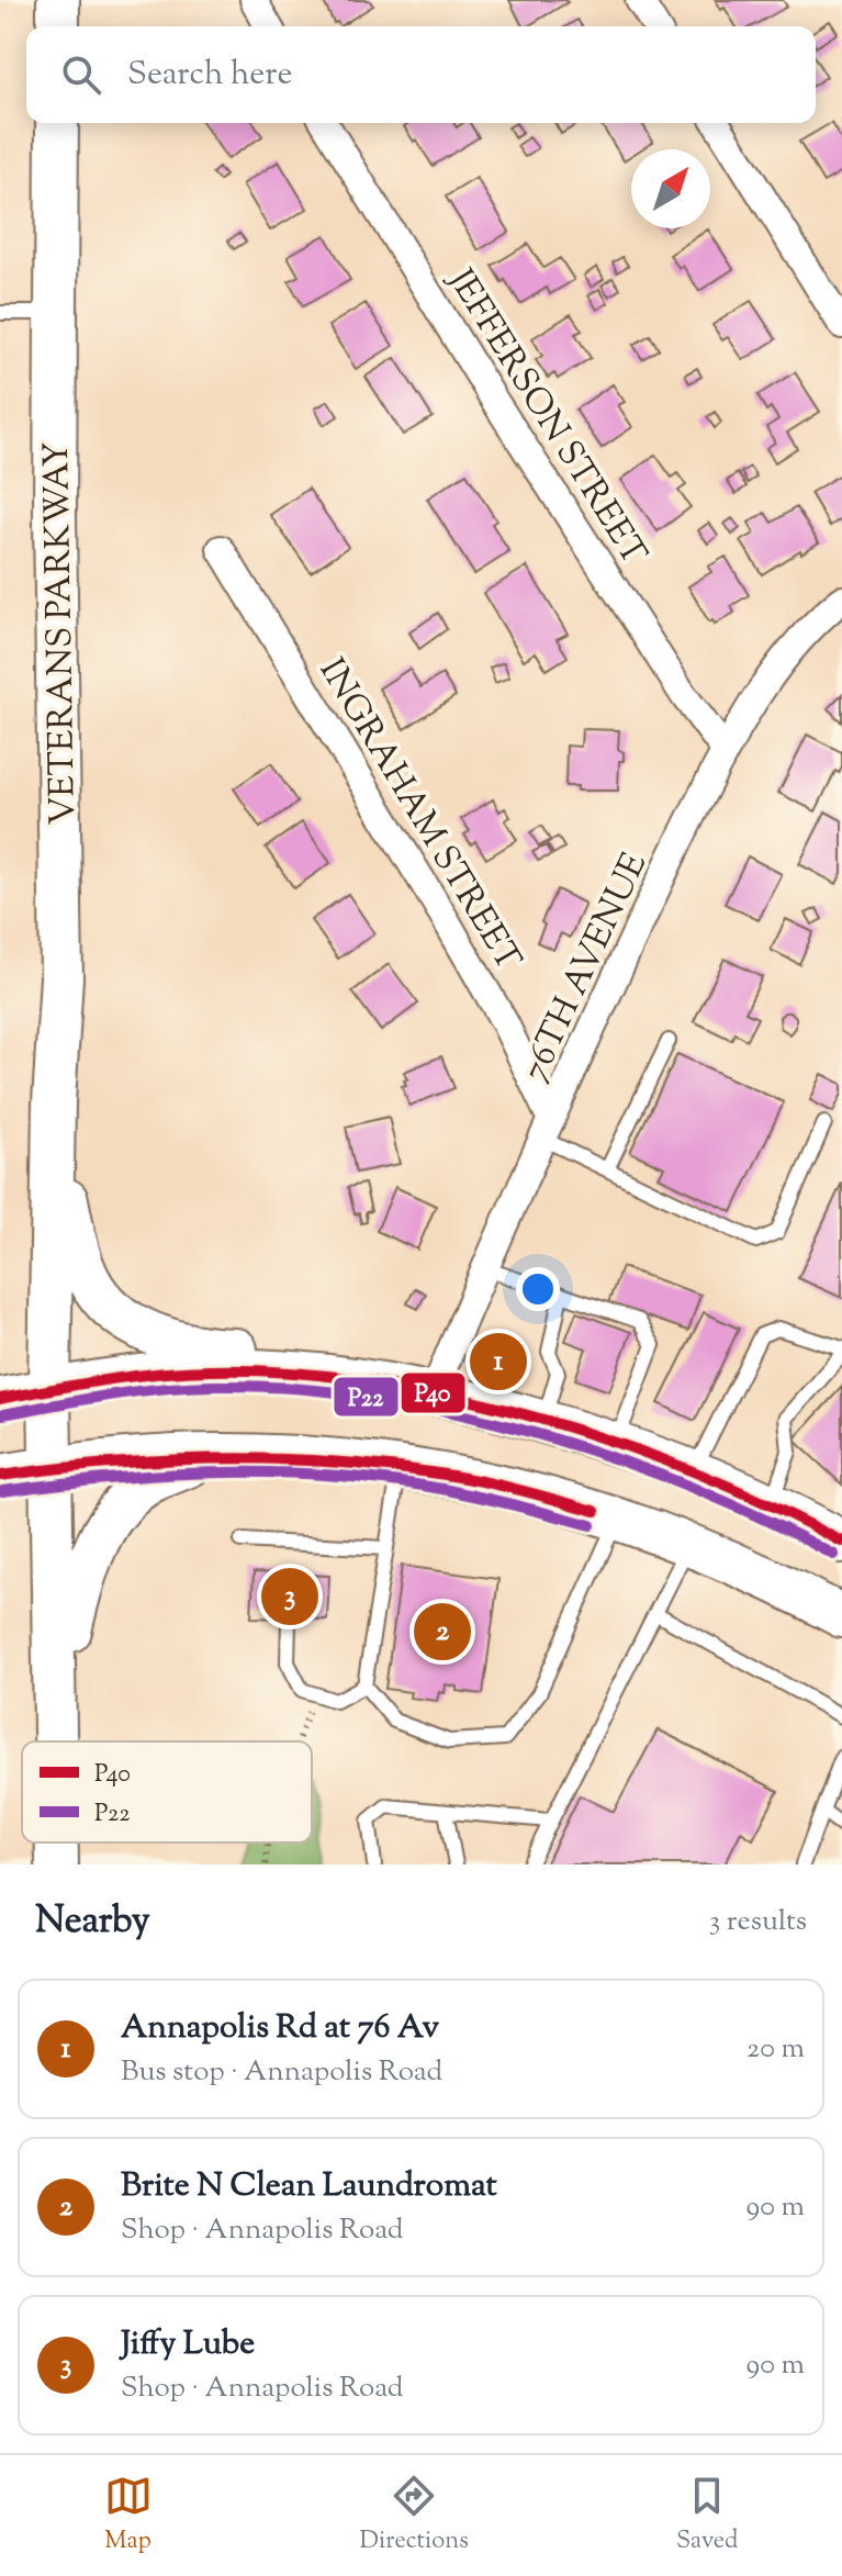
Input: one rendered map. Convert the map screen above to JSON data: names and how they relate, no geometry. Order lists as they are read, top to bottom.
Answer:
{
  "streets": {
    "main road": ["VETERANS PARKWAY"],
    "street": ["JEFFERSON STREET", "INGRAHAM STREET", "76TH AVENUE"]
  },
  "crossings": [
    ["JEFFERSON STREET", "76TH AVENUE"],
    ["INGRAHAM STREET", "76TH AVENUE"]
  ],
  "lines": ["transit line P40", "transit line P22"],
  "legend": ["P40", "P22"],
  "north": "top right",
  "page": {
    "search": "Search here",
    "pins": ["1", "3", "2"],
    "heading": ["Nearby", "3 results"],
    "list": [
      {
        "mark": "1",
        "name": "Annapolis Rd at 76 Av",
        "note": "Bus stop · Annapolis Road",
        "value": "20 m"
      },
      {
        "mark": "2",
        "name": "Brite N Clean Laundromat",
        "note": "Shop · Annapolis Road",
        "value": "90 m"
      },
      {
        "mark": "3",
        "name": "Jiffy Lube",
        "note": "Shop · Annapolis Road",
        "value": "90 m"
      }
    ],
    "nav": ["Map", "Directions", "Saved"]
  }
}
